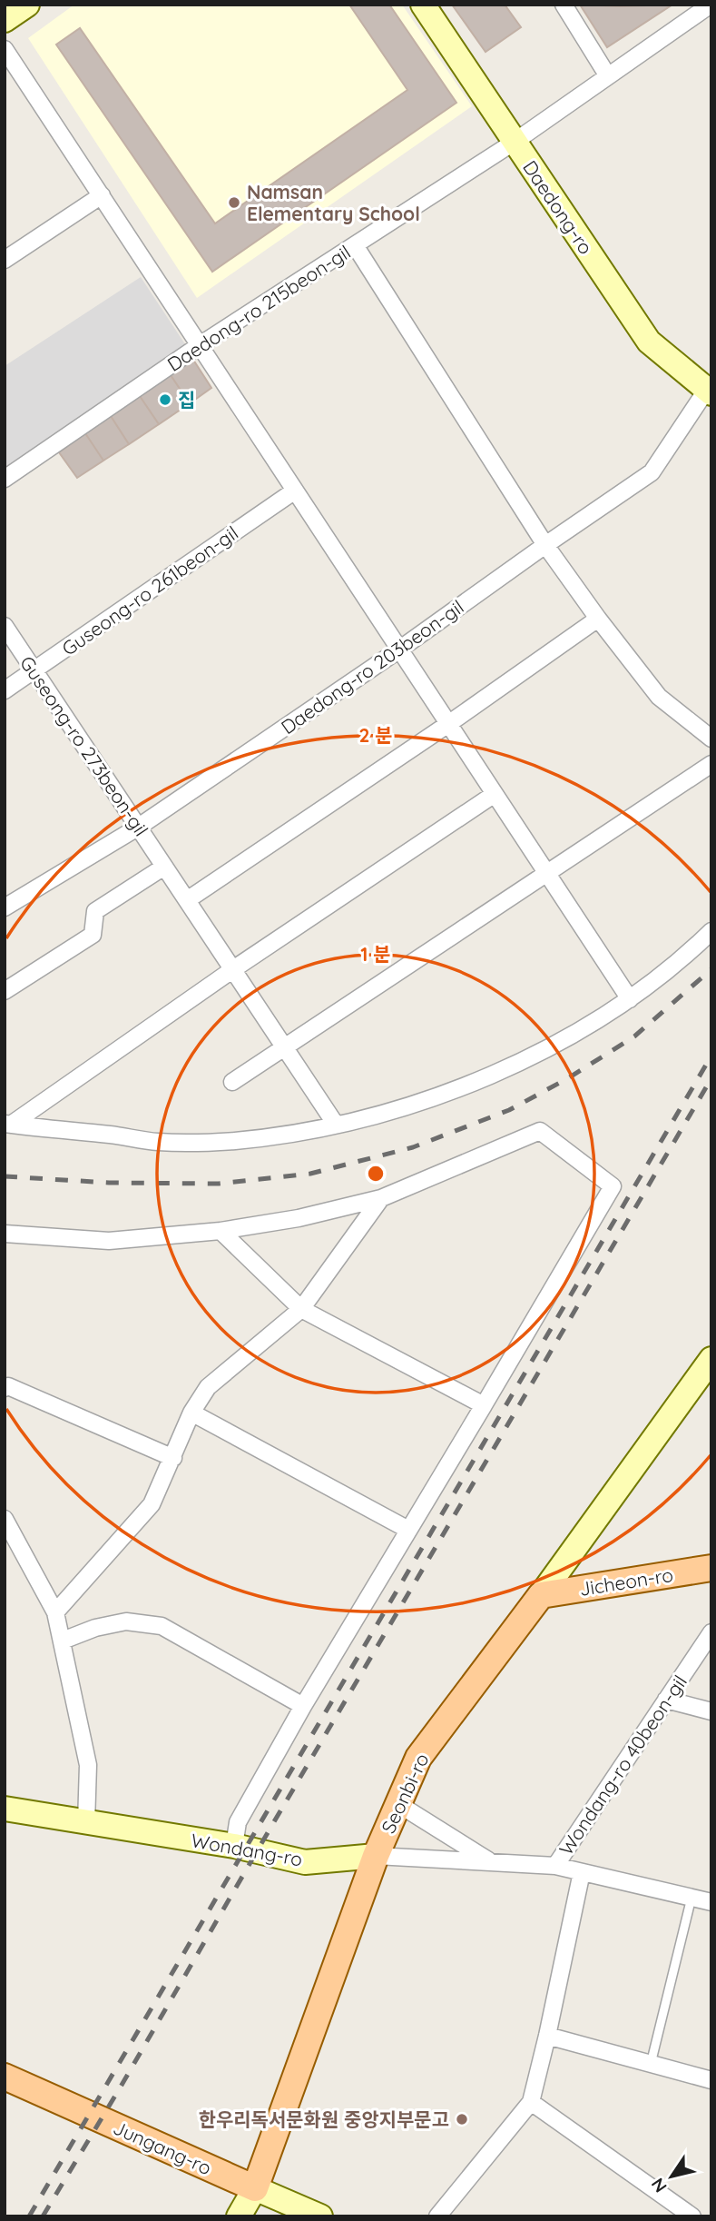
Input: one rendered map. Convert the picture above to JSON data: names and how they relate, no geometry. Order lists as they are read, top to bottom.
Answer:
{
  "streets": {
    "main road": [
      "Daedong-ro",
      "Jicheon-ro",
      "Seonbi-ro",
      "Wondang-ro",
      "Jungang-ro"
    ],
    "street": [
      "Daedong-ro 215beon-gil",
      "Guseong-ro 261beon-gil",
      "Daedong-ro 203beon-gil",
      "Guseong-ro 273beon-gil",
      "Wondang-ro 40beon-gil"
    ]
  },
  "crossings": [
    ["Daedong-ro", "Daedong-ro 215beon-gil"],
    ["Daedong-ro", "Daedong-ro 203beon-gil"],
    ["Guseong-ro 261beon-gil", "Guseong-ro 273beon-gil"],
    ["Daedong-ro 203beon-gil", "Guseong-ro 273beon-gil"],
    ["Jicheon-ro", "Seonbi-ro"],
    ["Wondang-ro 40beon-gil", "Wondang-ro"],
    ["Seonbi-ro", "Wondang-ro"],
    ["Seonbi-ro", "Jungang-ro"]
  ],
  "places": ["Namsan Elementary School", "집", "한우리독서문화원 중앙지부문고"],
  "north": "bottom left",
  "rings": ["2 분", "1 분"]
}
